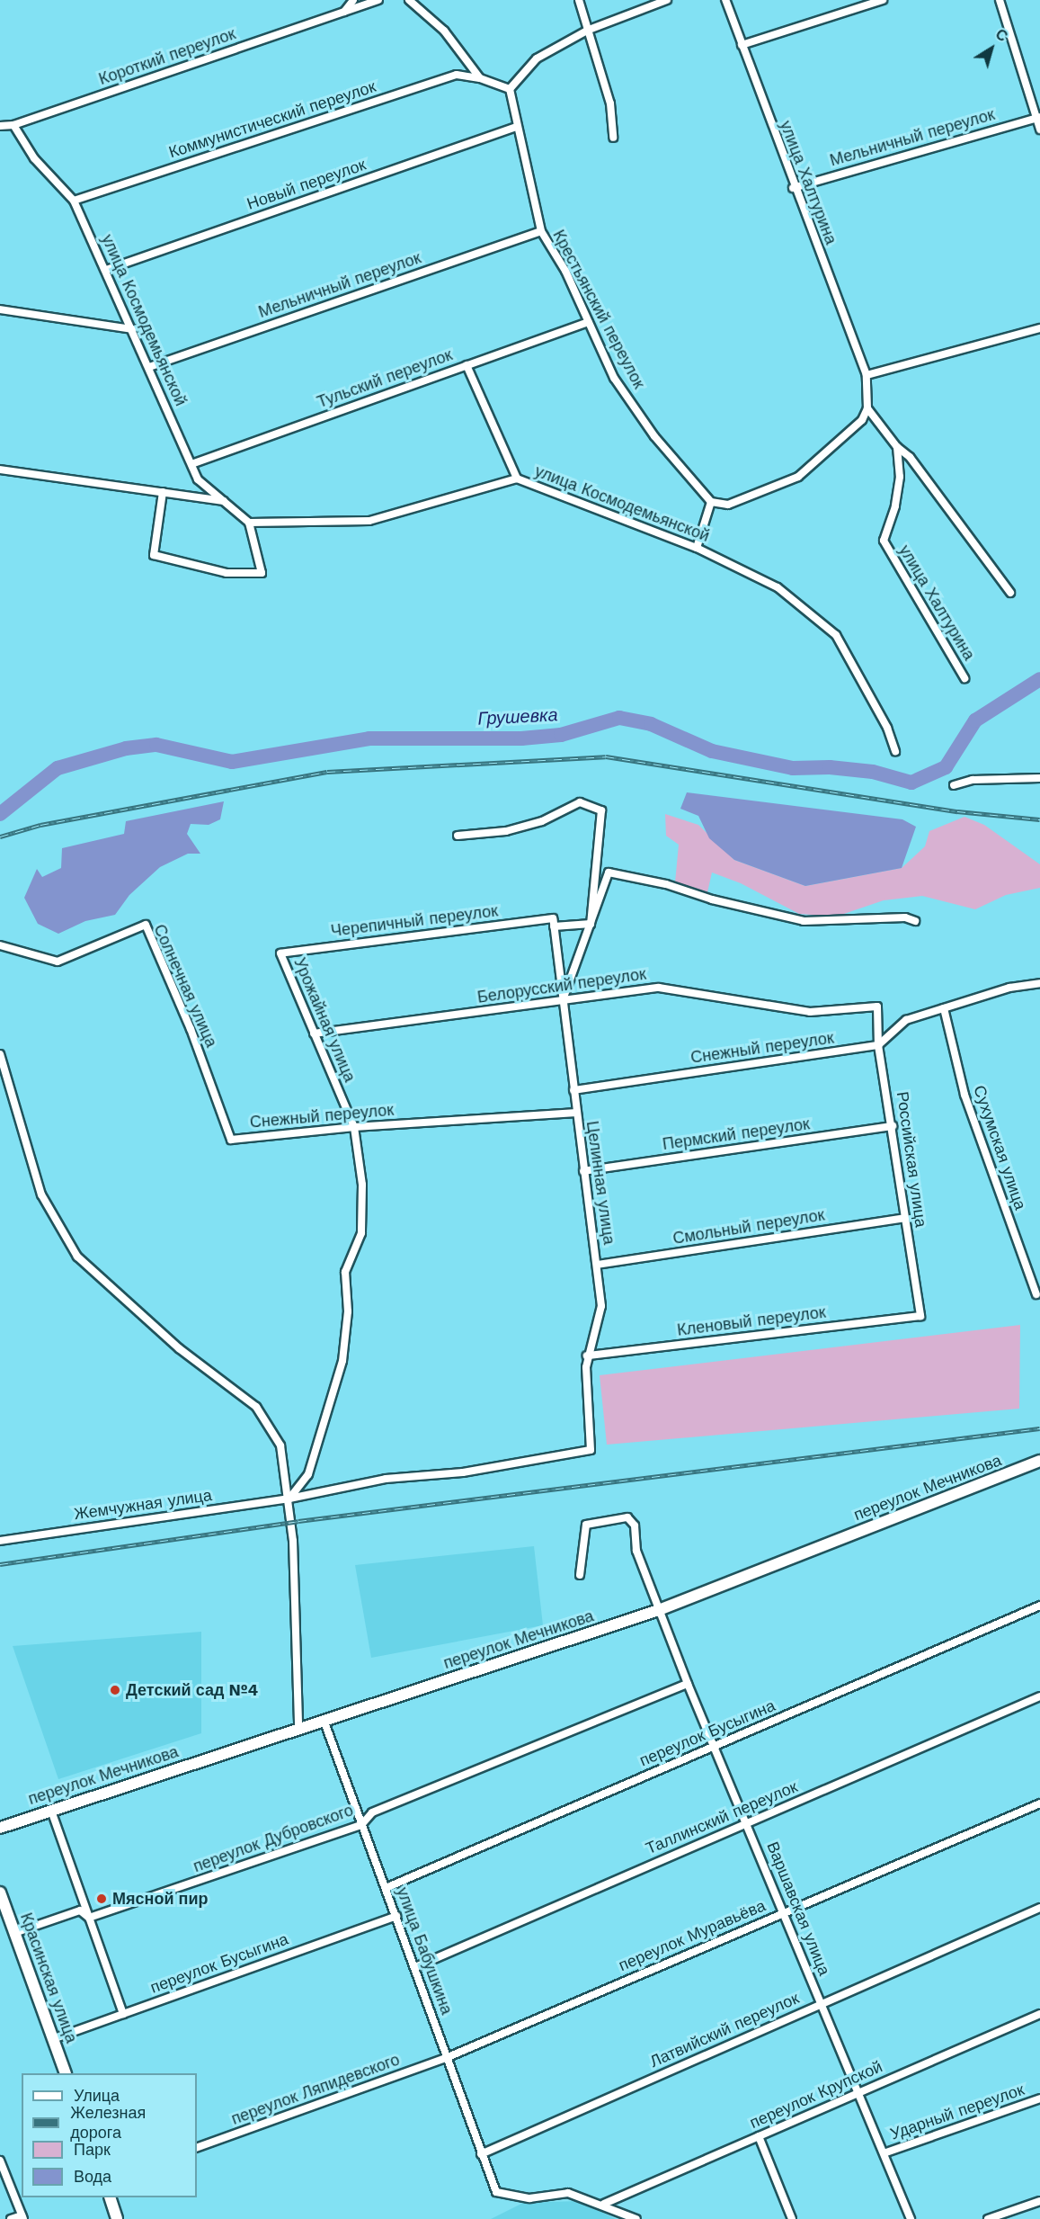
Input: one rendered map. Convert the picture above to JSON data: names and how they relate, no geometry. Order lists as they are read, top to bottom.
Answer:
{
  "streets": {
    "street": [
      "Короткий переулок",
      "Коммунистический переулок",
      "Мельничный переулок",
      "улица Халтурина",
      "Новый переулок",
      "Крестьянский переулок",
      "улица Космодемьянской",
      "Тульский переулок",
      "Черепичный переулок",
      "Солнечная улица",
      "Белорусский переулок",
      "Урожайная улица",
      "Снежный переулок",
      "Пермский переулок",
      "Сухумская улица",
      "Российская улица",
      "Целинная улица",
      "Смольный переулок",
      "Кленовый переулок",
      "переулок Мечникова",
      "Жемчужная улица",
      "переулок Бусыгина",
      "Таллинский переулок",
      "переулок Дубровского",
      "Варшавская улица",
      "переулок Муравьёва",
      "улица Бабушкина",
      "Красинская улица",
      "Латвийский переулок",
      "переулок Ляпидевского",
      "переулок Крупской",
      "Ударный переулок"
    ]
  },
  "crossings": [
    ["Короткий переулок", "улица Космодемьянской"],
    ["Коммунистический переулок", "улица Космодемьянской"],
    ["Мельничный переулок", "улица Халтурина"],
    ["Мельничный переулок", "Крестьянский переулок"],
    ["Мельничный переулок", "улица Космодемьянской"],
    ["Новый переулок", "Крестьянский переулок"],
    ["Новый переулок", "улица Космодемьянской"],
    ["Крестьянский переулок", "Тульский переулок"],
    ["улица Космодемьянской", "Тульский переулок"],
    ["Черепичный переулок", "Урожайная улица"],
    ["Черепичный переулок", "Целинная улица"],
    ["Солнечная улица", "Снежный переулок"],
    ["Белорусский переулок", "Урожайная улица"],
    ["Белорусский переулок", "Российская улица"],
    ["Белорусский переулок", "Целинная улица"],
    ["Урожайная улица", "Снежный переулок"],
    ["Урожайная улица", "Целинная улица"],
    ["Урожайная улица", "Жемчужная улица"],
    ["Снежный переулок", "Российская улица"],
    ["Снежный переулок", "Целинная улица"],
    ["Пермский переулок", "Российская улица"],
    ["Пермский переулок", "Целинная улица"],
    ["Российская улица", "Смольный переулок"],
    ["Российская улица", "Кленовый переулок"],
    ["Целинная улица", "Смольный переулок"],
    ["Целинная улица", "Кленовый переулок"],
    ["Целинная улица", "Жемчужная улица"],
    ["переулок Мечникова", "Варшавская улица"],
    ["переулок Мечникова", "улица Бабушкина"],
    ["переулок Бусыгина", "Варшавская улица"],
    ["переулок Бусыгина", "улица Бабушкина"],
    ["переулок Бусыгина", "Красинская улица"],
    ["Таллинский переулок", "Варшавская улица"],
    ["Таллинский переулок", "улица Бабушкина"],
    ["переулок Дубровского", "Варшавская улица"],
    ["переулок Дубровского", "улица Бабушкина"],
    ["переулок Дубровского", "Красинская улица"],
    ["Варшавская улица", "переулок Муравьёва"],
    ["Варшавская улица", "Латвийский переулок"],
    ["Варшавская улица", "переулок Крупской"],
    ["Варшавская улица", "Ударный переулок"],
    ["переулок Муравьёва", "улица Бабушкина"],
    ["переулок Муравьёва", "переулок Ляпидевского"],
    ["улица Бабушкина", "Латвийский переулок"],
    ["улица Бабушкина", "переулок Ляпидевского"],
    ["улица Бабушкина", "переулок Крупской"]
  ],
  "water": ["Грушевка"],
  "places": ["Детский сад №4", "Мясной пир"],
  "legend": [
    "Улица",
    "Железная дорога",
    "Парк",
    "Вода"
  ],
  "north": "top right"
}
